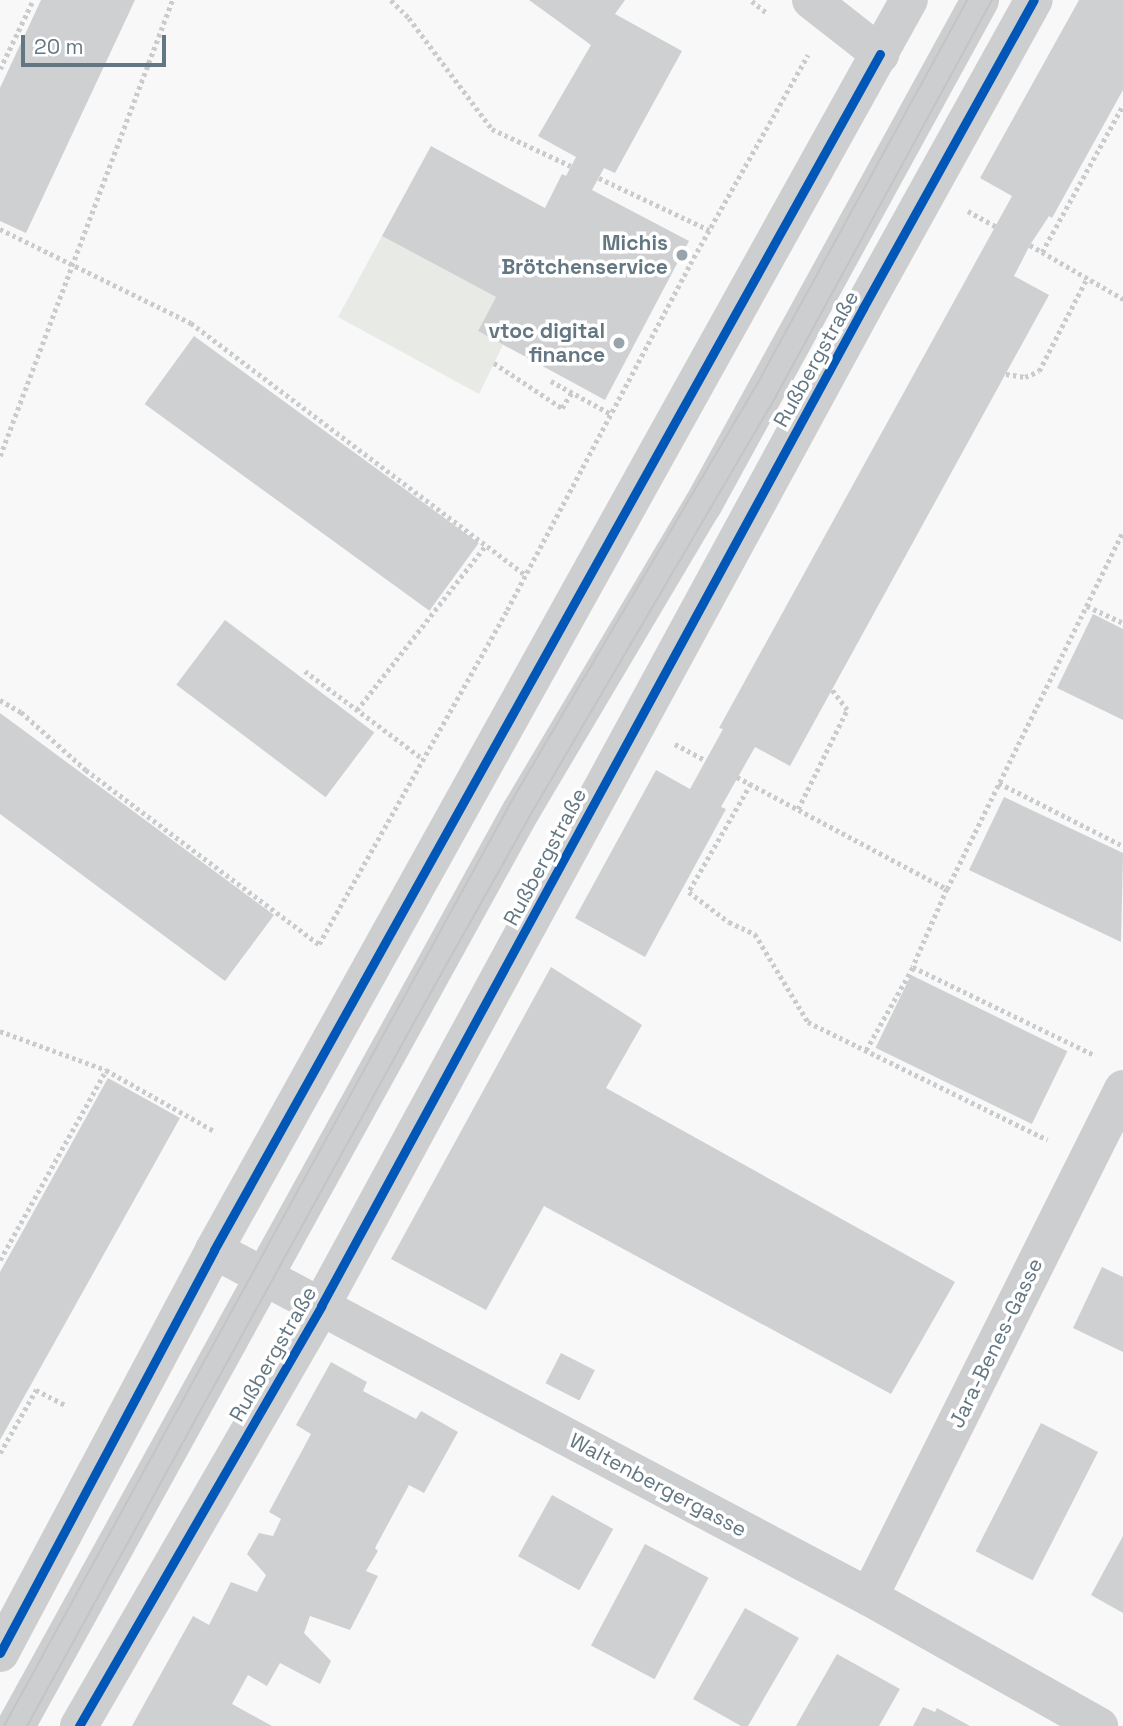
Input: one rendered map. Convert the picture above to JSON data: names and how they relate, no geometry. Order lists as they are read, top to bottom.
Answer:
{
  "streets": {
    "street": ["Rußbergstraße", "Jara-Benes-Gasse", "Waltenbergergasse"]
  },
  "crossings": [
    ["Rußbergstraße", "Waltenbergergasse"],
    ["Jara-Benes-Gasse", "Waltenbergergasse"]
  ],
  "places": ["Michis Brötchenservice", "vtoc digital finance"],
  "scale_bar": "20 m"
}
